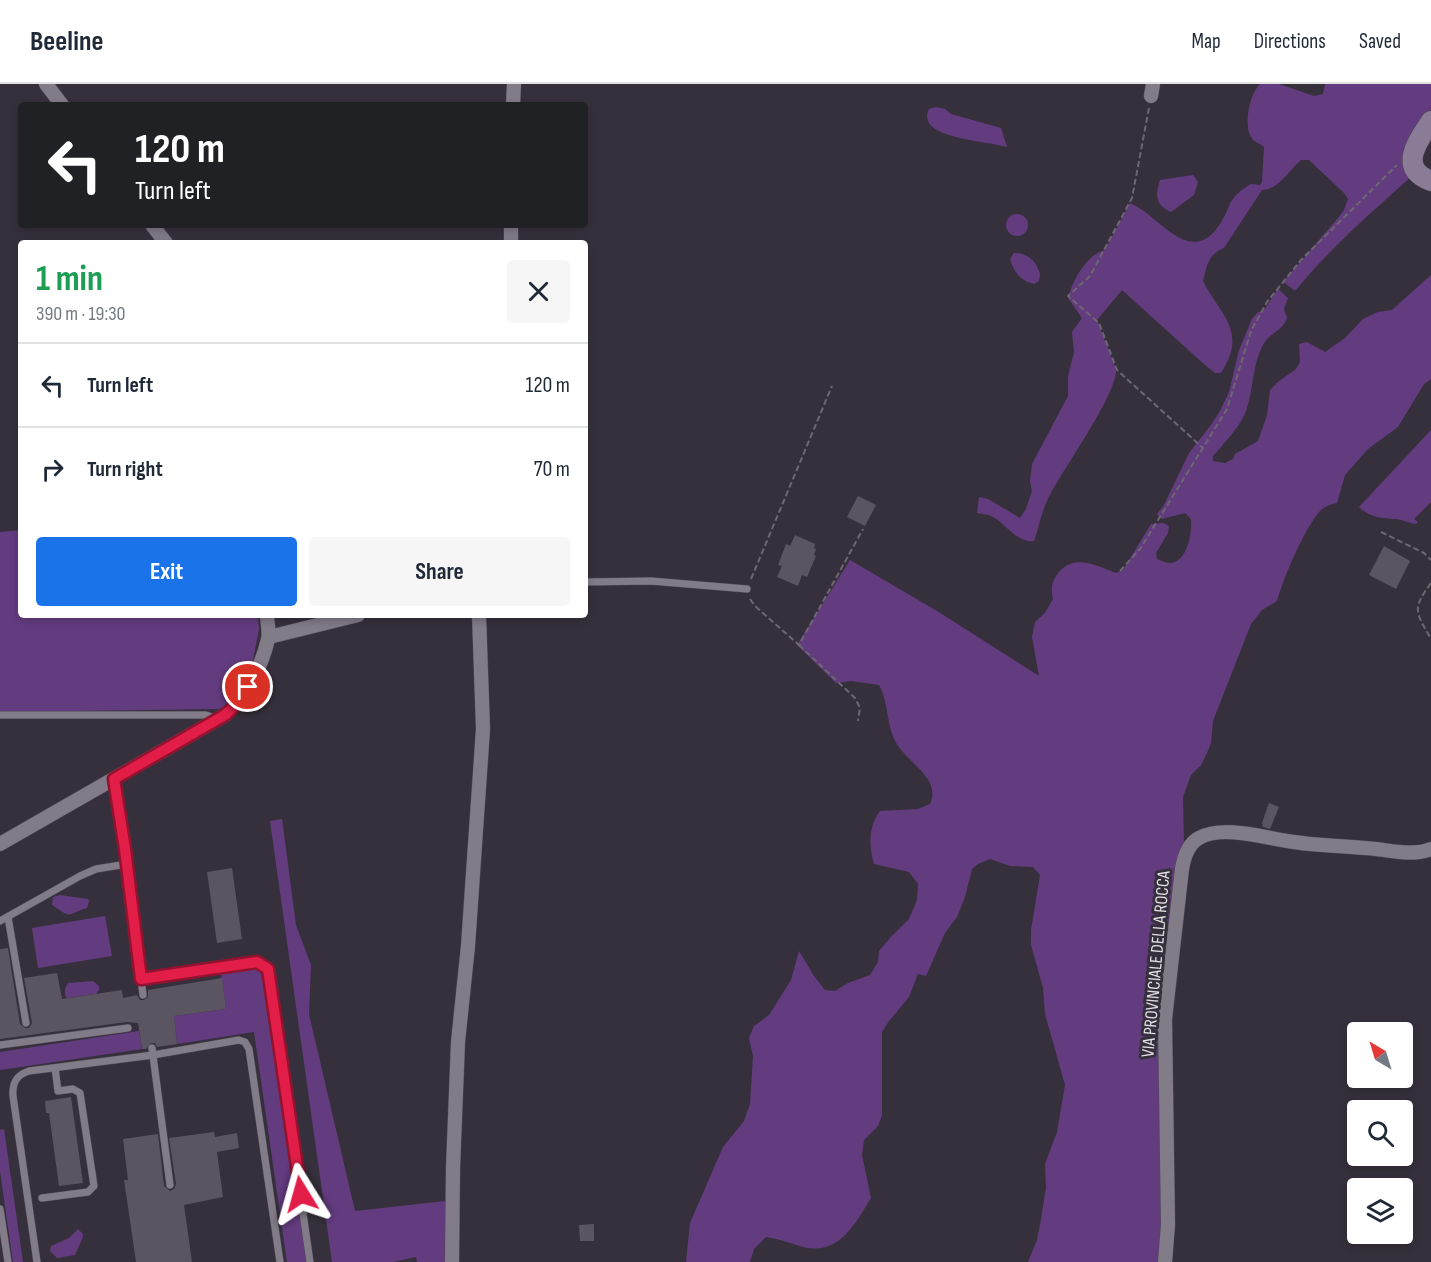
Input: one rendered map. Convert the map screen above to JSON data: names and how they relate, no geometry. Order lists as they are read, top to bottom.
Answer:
{
  "streets": {
    "street": ["VIA PROVINCIALE DELLA ROCCA"]
  },
  "north": "top left",
  "page": {
    "header": "Beeline",
    "nav": ["Map", "Directions", "Saved"],
    "turn": ["120 m", "Turn left"],
    "heading": ["1 min", "390 m · 19:30"],
    "list": [
      {
        "name": "Turn left",
        "value": "120 m"
      },
      {
        "name": "Turn right",
        "value": "70 m"
      }
    ],
    "buttons": ["Exit", "Share"]
  }
}
